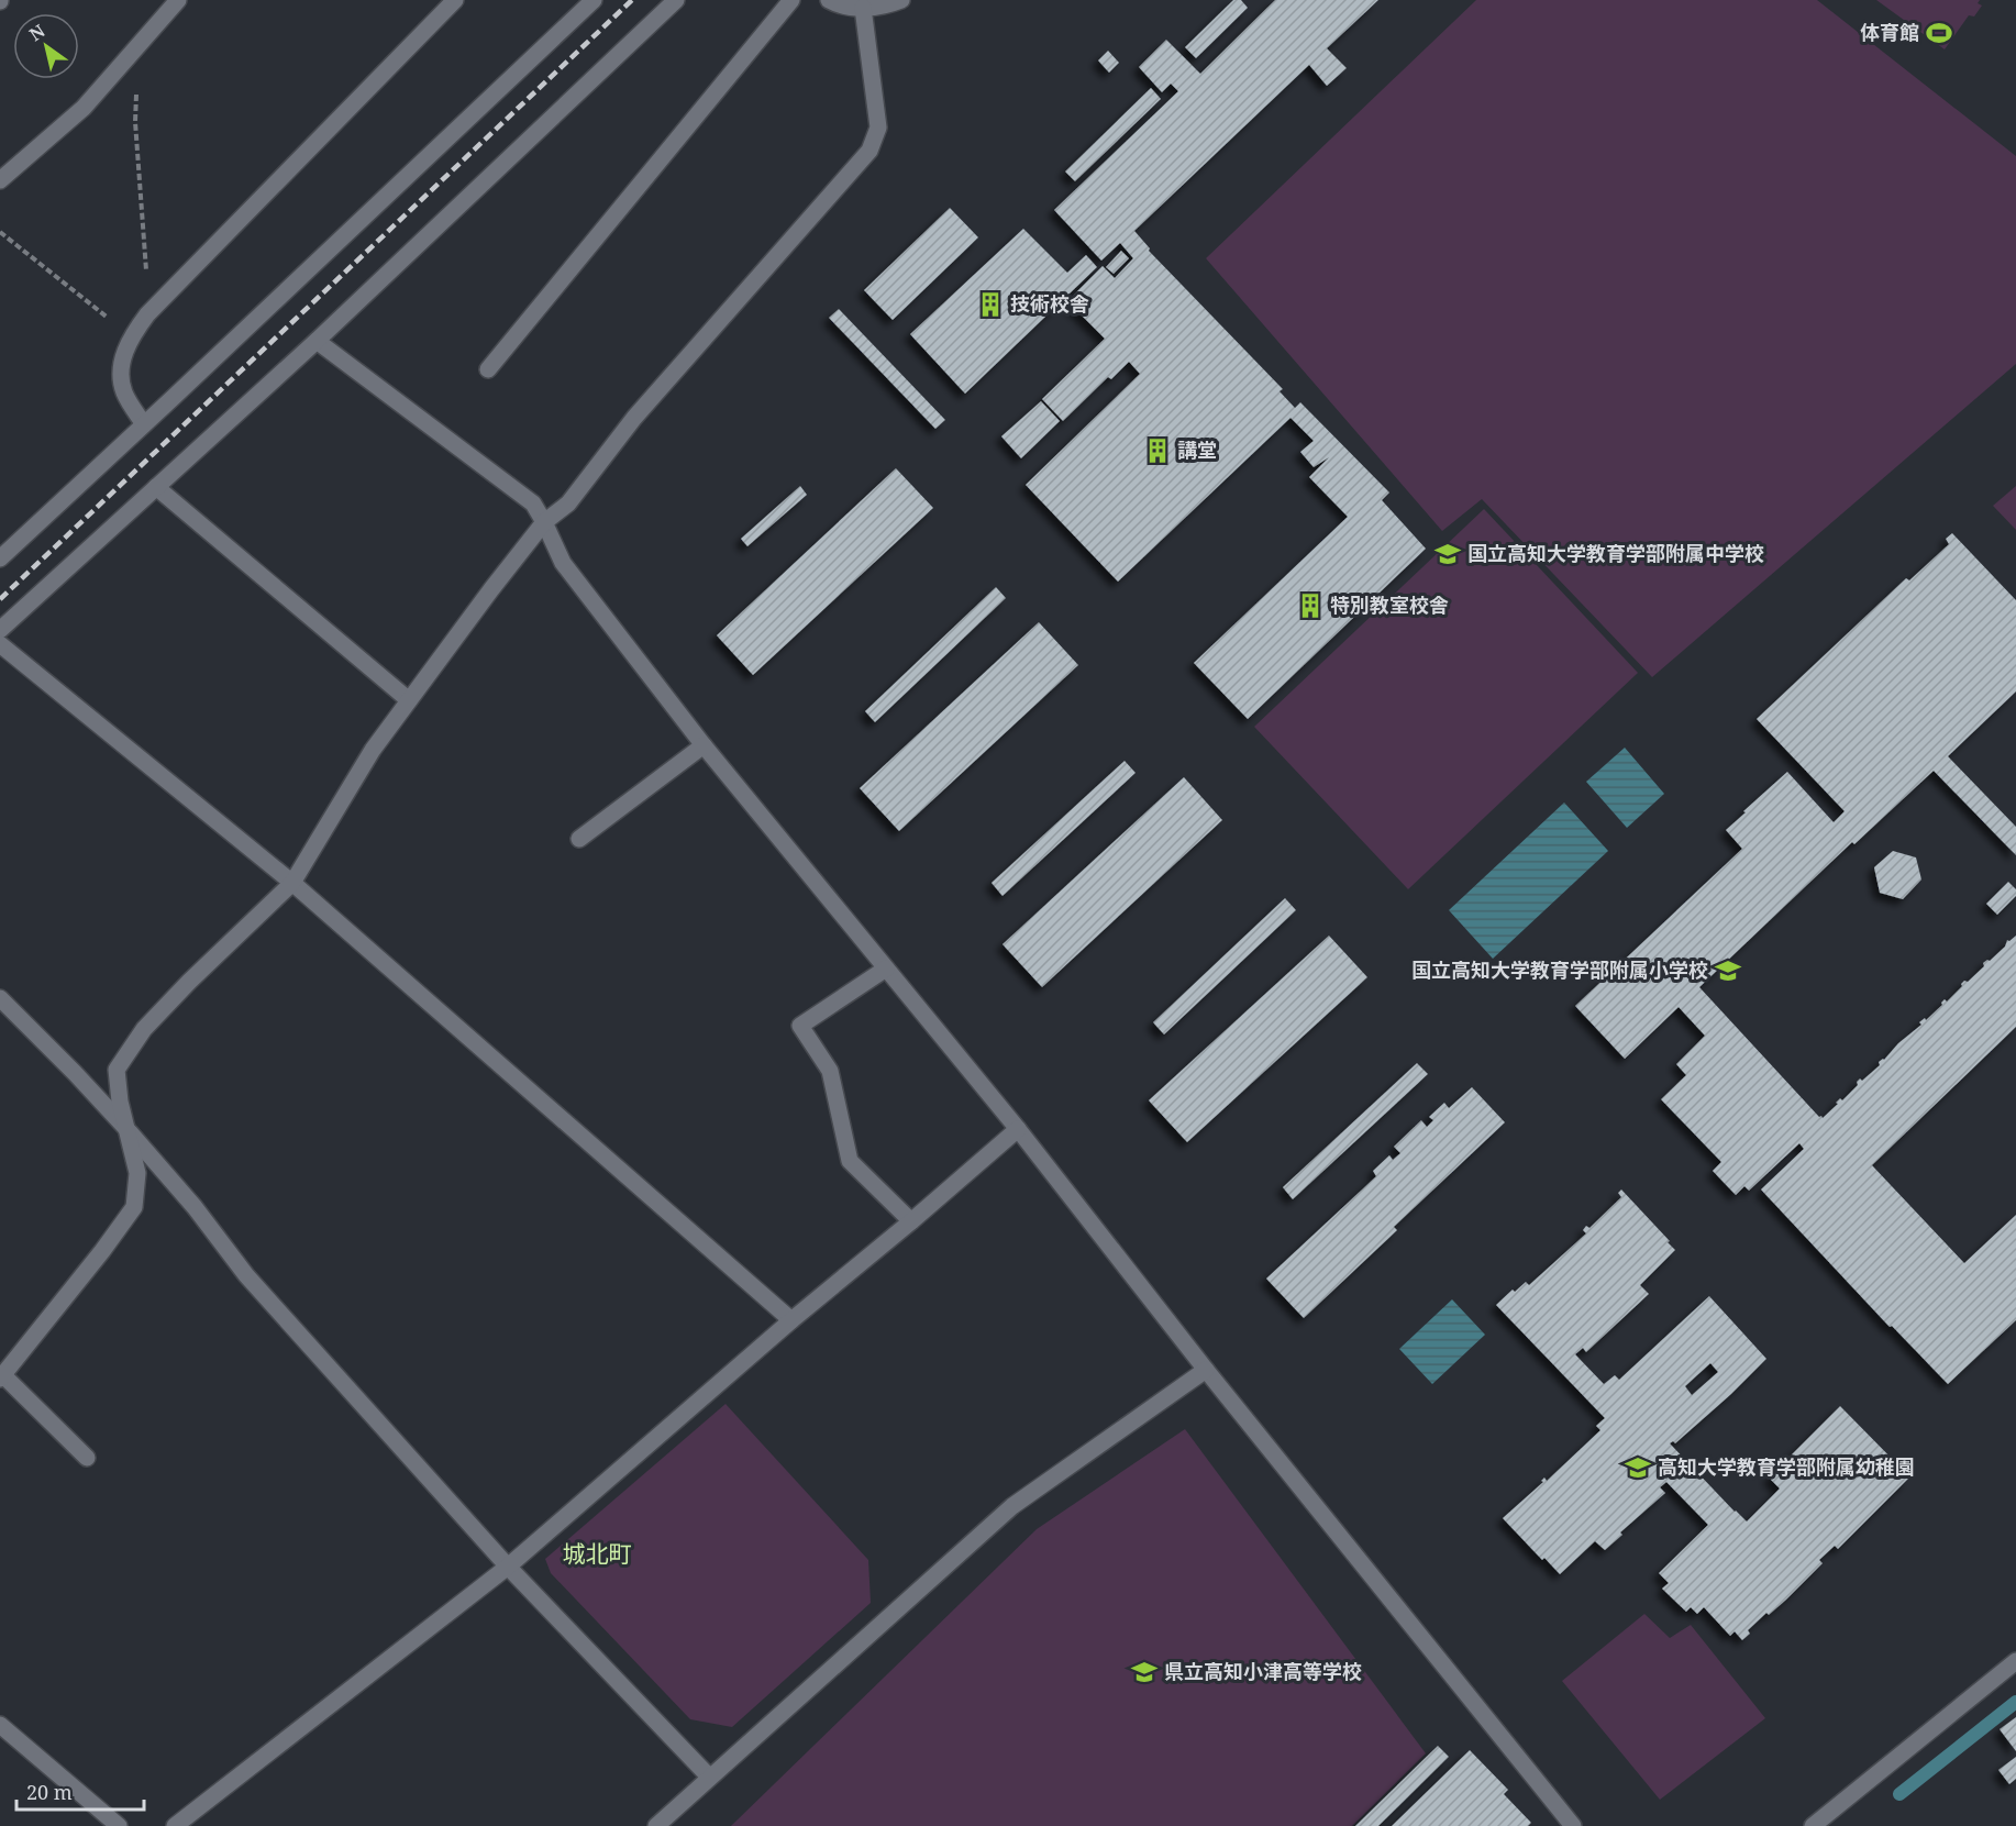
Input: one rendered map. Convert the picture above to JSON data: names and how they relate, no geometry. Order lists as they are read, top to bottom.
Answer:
{
  "districts": ["城北町"],
  "places": {
    "sports": ["体育館"],
    "building": ["技術校舎", "講堂", "特別教室校舎"],
    "school or university": [
      "国立高知大学教育学部附属中学校",
      "国立高知大学教育学部附属小学校",
      "高知大学教育学部附属幼稚園",
      "県立高知小津高等学校"
    ]
  },
  "scale_bar": "20 m",
  "north": "top left"
}
